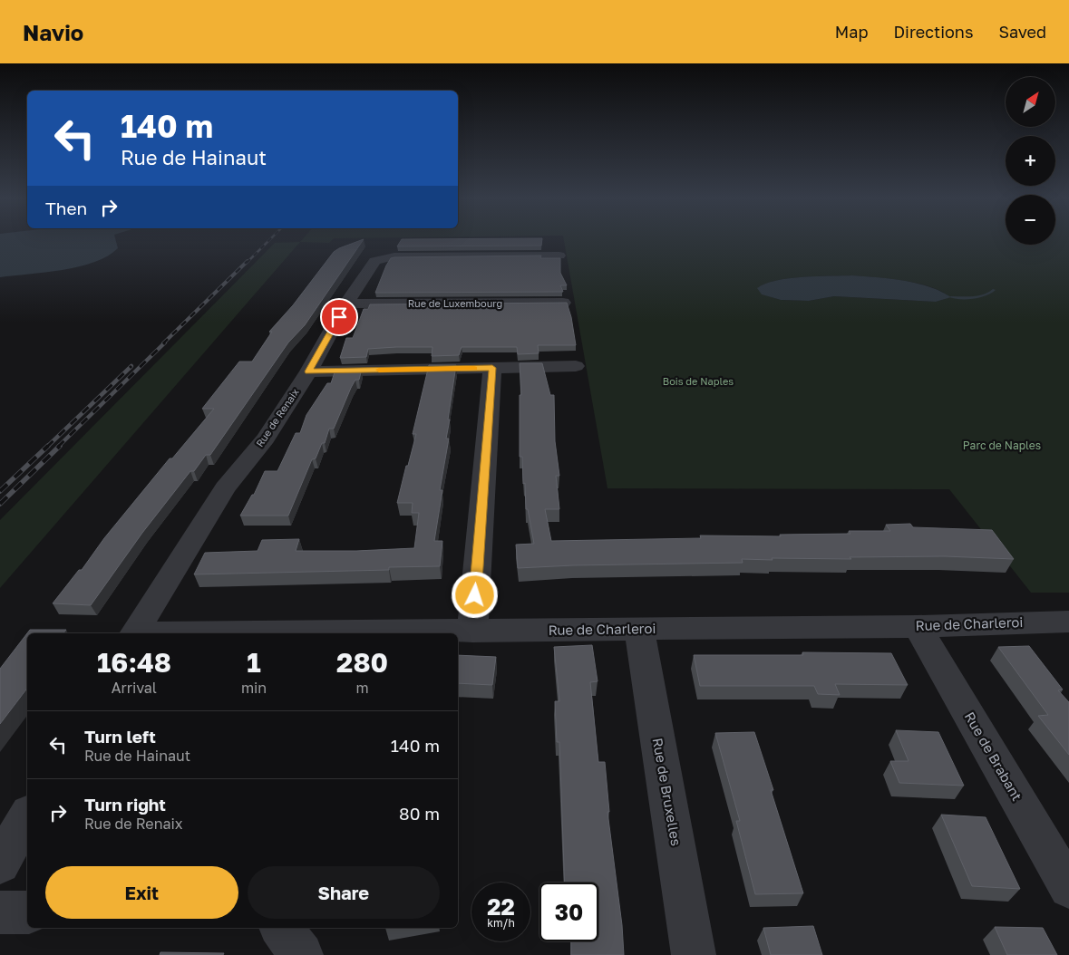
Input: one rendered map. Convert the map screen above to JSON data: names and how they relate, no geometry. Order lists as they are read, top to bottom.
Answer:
{
  "streets": {
    "street": [
      "Rue de Luxembourg",
      "Rue de Renaix",
      "Rue de Charleroi",
      "Rue de Brabant",
      "Rue de Bruxelles"
    ]
  },
  "crossings": [
    ["Rue de Luxembourg", "Rue de Renaix"],
    ["Rue de Charleroi", "Rue de Brabant"],
    ["Rue de Charleroi", "Rue de Bruxelles"]
  ],
  "parks": ["Bois de Naples", "Parc de Naples"],
  "north": "top right",
  "page": {
    "header": "Navio",
    "nav": ["Map", "Directions", "Saved"],
    "map_buttons": ["+", "−"],
    "turn": ["140 m", "Rue de Hainaut"],
    "then": "Then",
    "eta": [
      "16:48",
      "Arrival",
      "1",
      "min",
      "280",
      "m"
    ],
    "list": [
      {
        "name": "Turn left",
        "note": "Rue de Hainaut",
        "value": "140 m"
      },
      {
        "name": "Turn right",
        "note": "Rue de Renaix",
        "value": "80 m"
      }
    ],
    "buttons": ["Exit", "Share"],
    "speed": "22 km/h",
    "limit": "30"
  }
}
